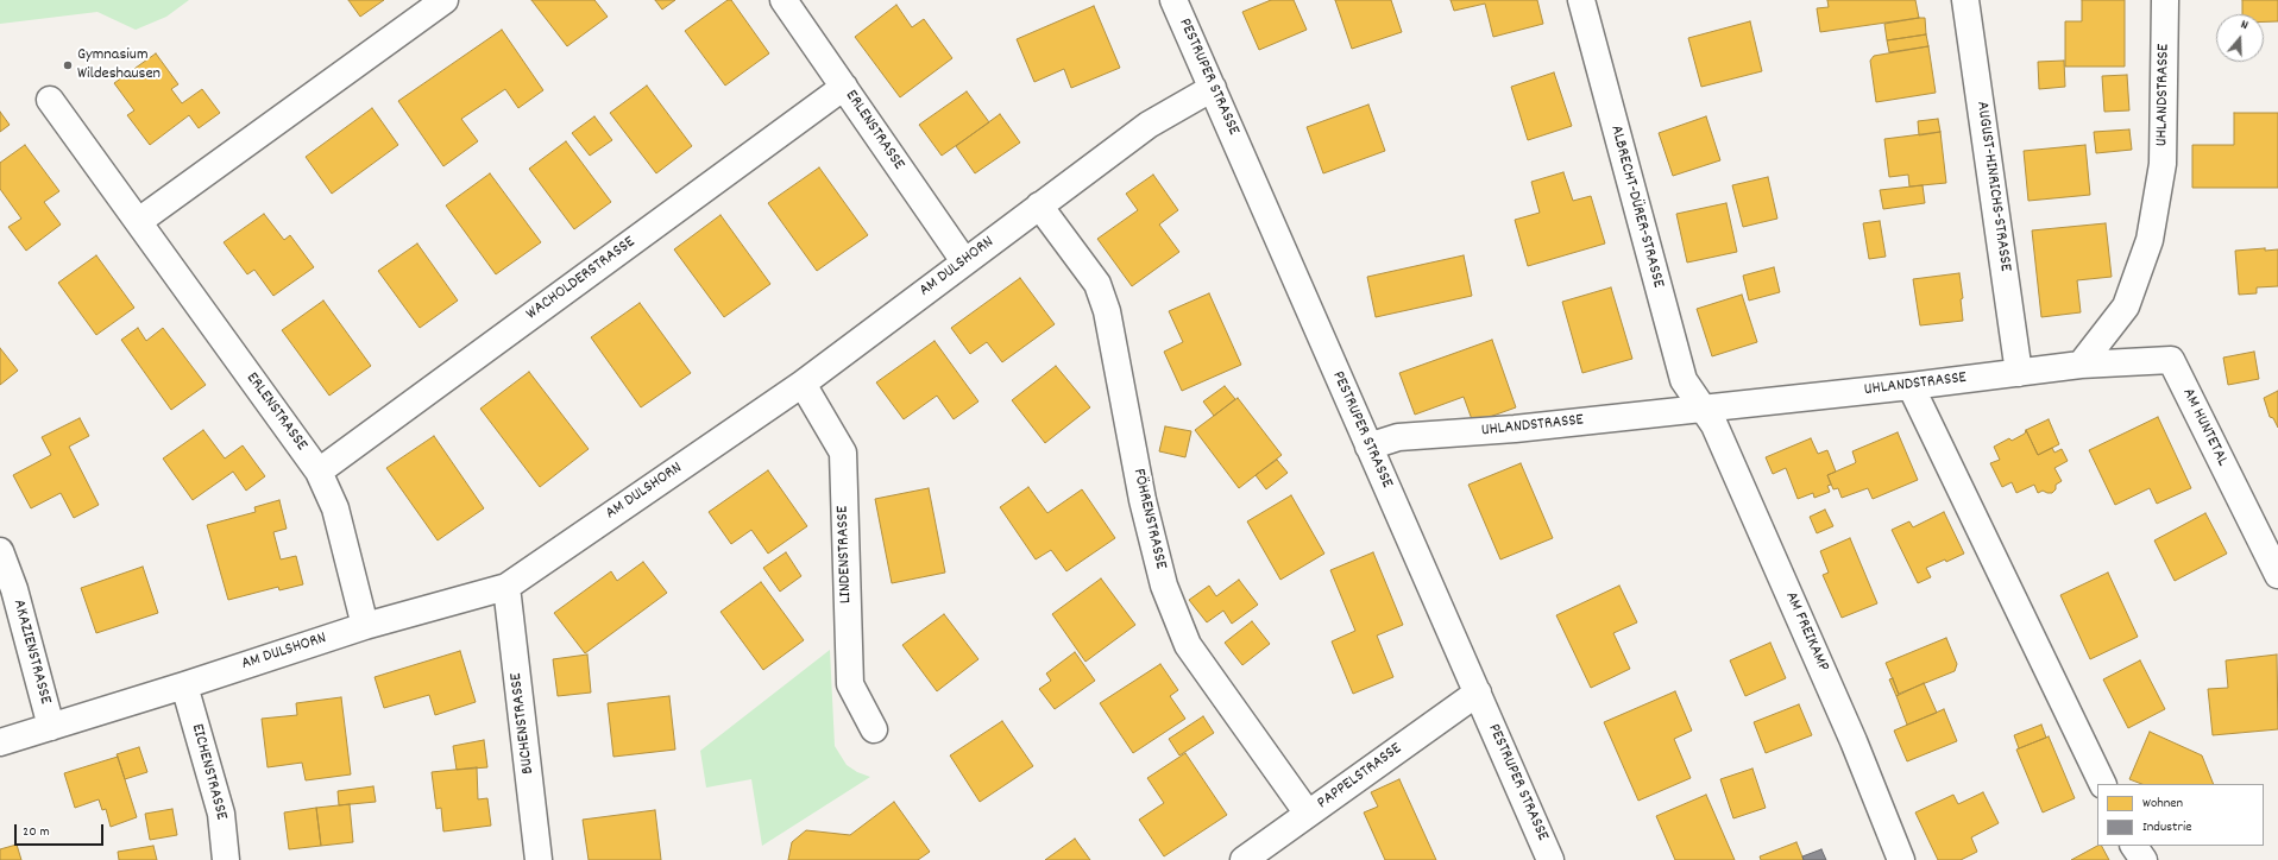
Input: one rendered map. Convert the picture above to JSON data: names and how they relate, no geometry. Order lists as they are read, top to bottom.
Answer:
{
  "streets": {
    "street": [
      "PESTRUPER STRASSE",
      "UHLANDSTRASSE",
      "ERLENSTRASSE",
      "AUGUST-HINRICHS-STRASSE",
      "ALBRECHT-DÜRER-STRASSE",
      "AM DULSHORN",
      "WACHOLDERSTRASSE",
      "AM HUNTETAL",
      "FÖHRENSTRASSE",
      "LINDENSTRASSE",
      "AM FREIKAMP",
      "AKAZIENSTRASSE",
      "BUCHENSTRASSE",
      "EICHENSTRASSE",
      "PAPPELSTRASSE"
    ]
  },
  "crossings": [
    ["PESTRUPER STRASSE", "UHLANDSTRASSE"],
    ["PESTRUPER STRASSE", "AM DULSHORN"],
    ["PESTRUPER STRASSE", "PAPPELSTRASSE"],
    ["UHLANDSTRASSE", "AUGUST-HINRICHS-STRASSE"],
    ["UHLANDSTRASSE", "ALBRECHT-DÜRER-STRASSE"],
    ["UHLANDSTRASSE", "AM HUNTETAL"],
    ["UHLANDSTRASSE", "AM FREIKAMP"],
    ["ERLENSTRASSE", "AM DULSHORN"],
    ["ERLENSTRASSE", "WACHOLDERSTRASSE"],
    ["ALBRECHT-DÜRER-STRASSE", "AM FREIKAMP"],
    ["AM DULSHORN", "FÖHRENSTRASSE"],
    ["AM DULSHORN", "LINDENSTRASSE"],
    ["AM DULSHORN", "AKAZIENSTRASSE"],
    ["AM DULSHORN", "BUCHENSTRASSE"],
    ["AM DULSHORN", "EICHENSTRASSE"],
    ["FÖHRENSTRASSE", "PAPPELSTRASSE"]
  ],
  "places": ["Gymnasium Wildeshausen"],
  "legend": ["Wohnen", "Industrie"],
  "scale_bar": "20 m",
  "north": "top"
}
